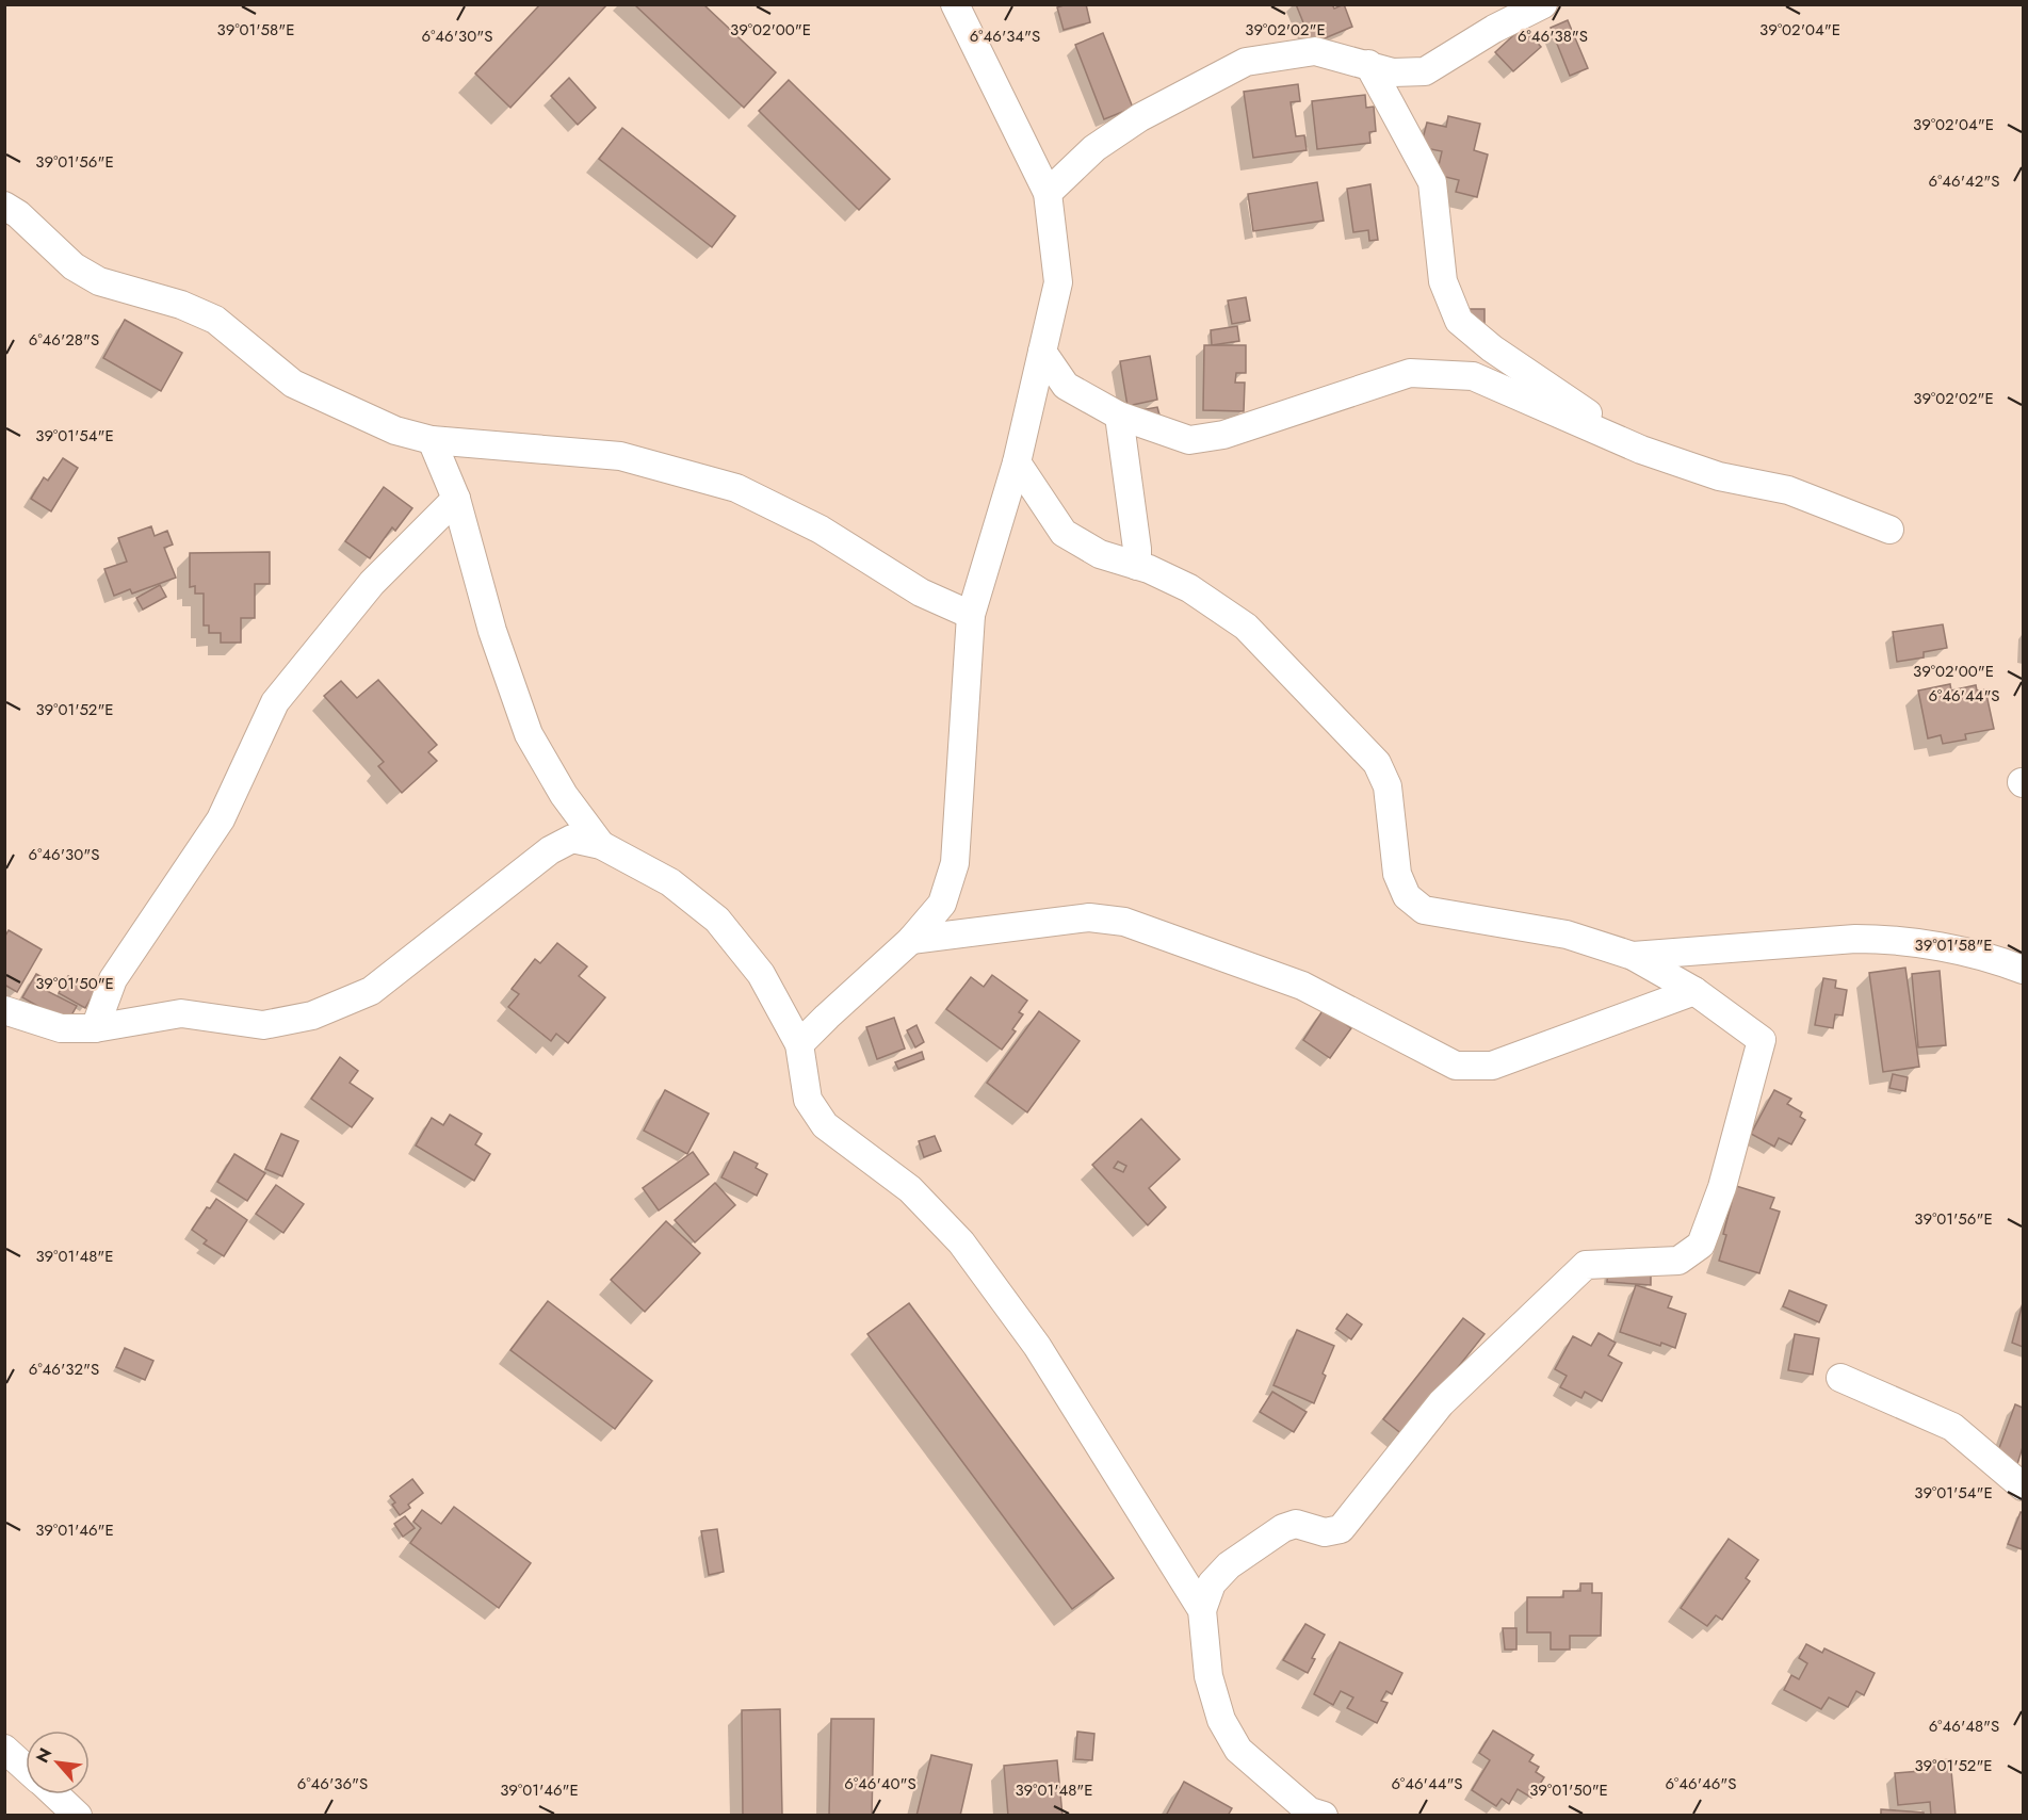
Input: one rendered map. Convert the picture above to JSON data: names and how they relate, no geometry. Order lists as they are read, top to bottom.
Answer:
{
  "north": "top left",
  "coordinates": [
    "39°01'58\"E",
    "39°02'00\"E",
    "39°02'02\"E",
    "39°02'04\"E",
    "6°46'34\"S",
    "6°46'30\"S",
    "6°46'38\"S",
    "39°01'56\"E",
    "6°46'42\"S",
    "6°46'28\"S",
    "39°01'54\"E",
    "6°46'44\"S",
    "39°01'52\"E",
    "39°01'50\"E",
    "39°01'48\"E",
    "6°46'32\"S",
    "39°01'46\"E",
    "6°46'48\"S",
    "6°46'36\"S",
    "6°46'40\"S",
    "6°46'46\"S"
  ]
}
